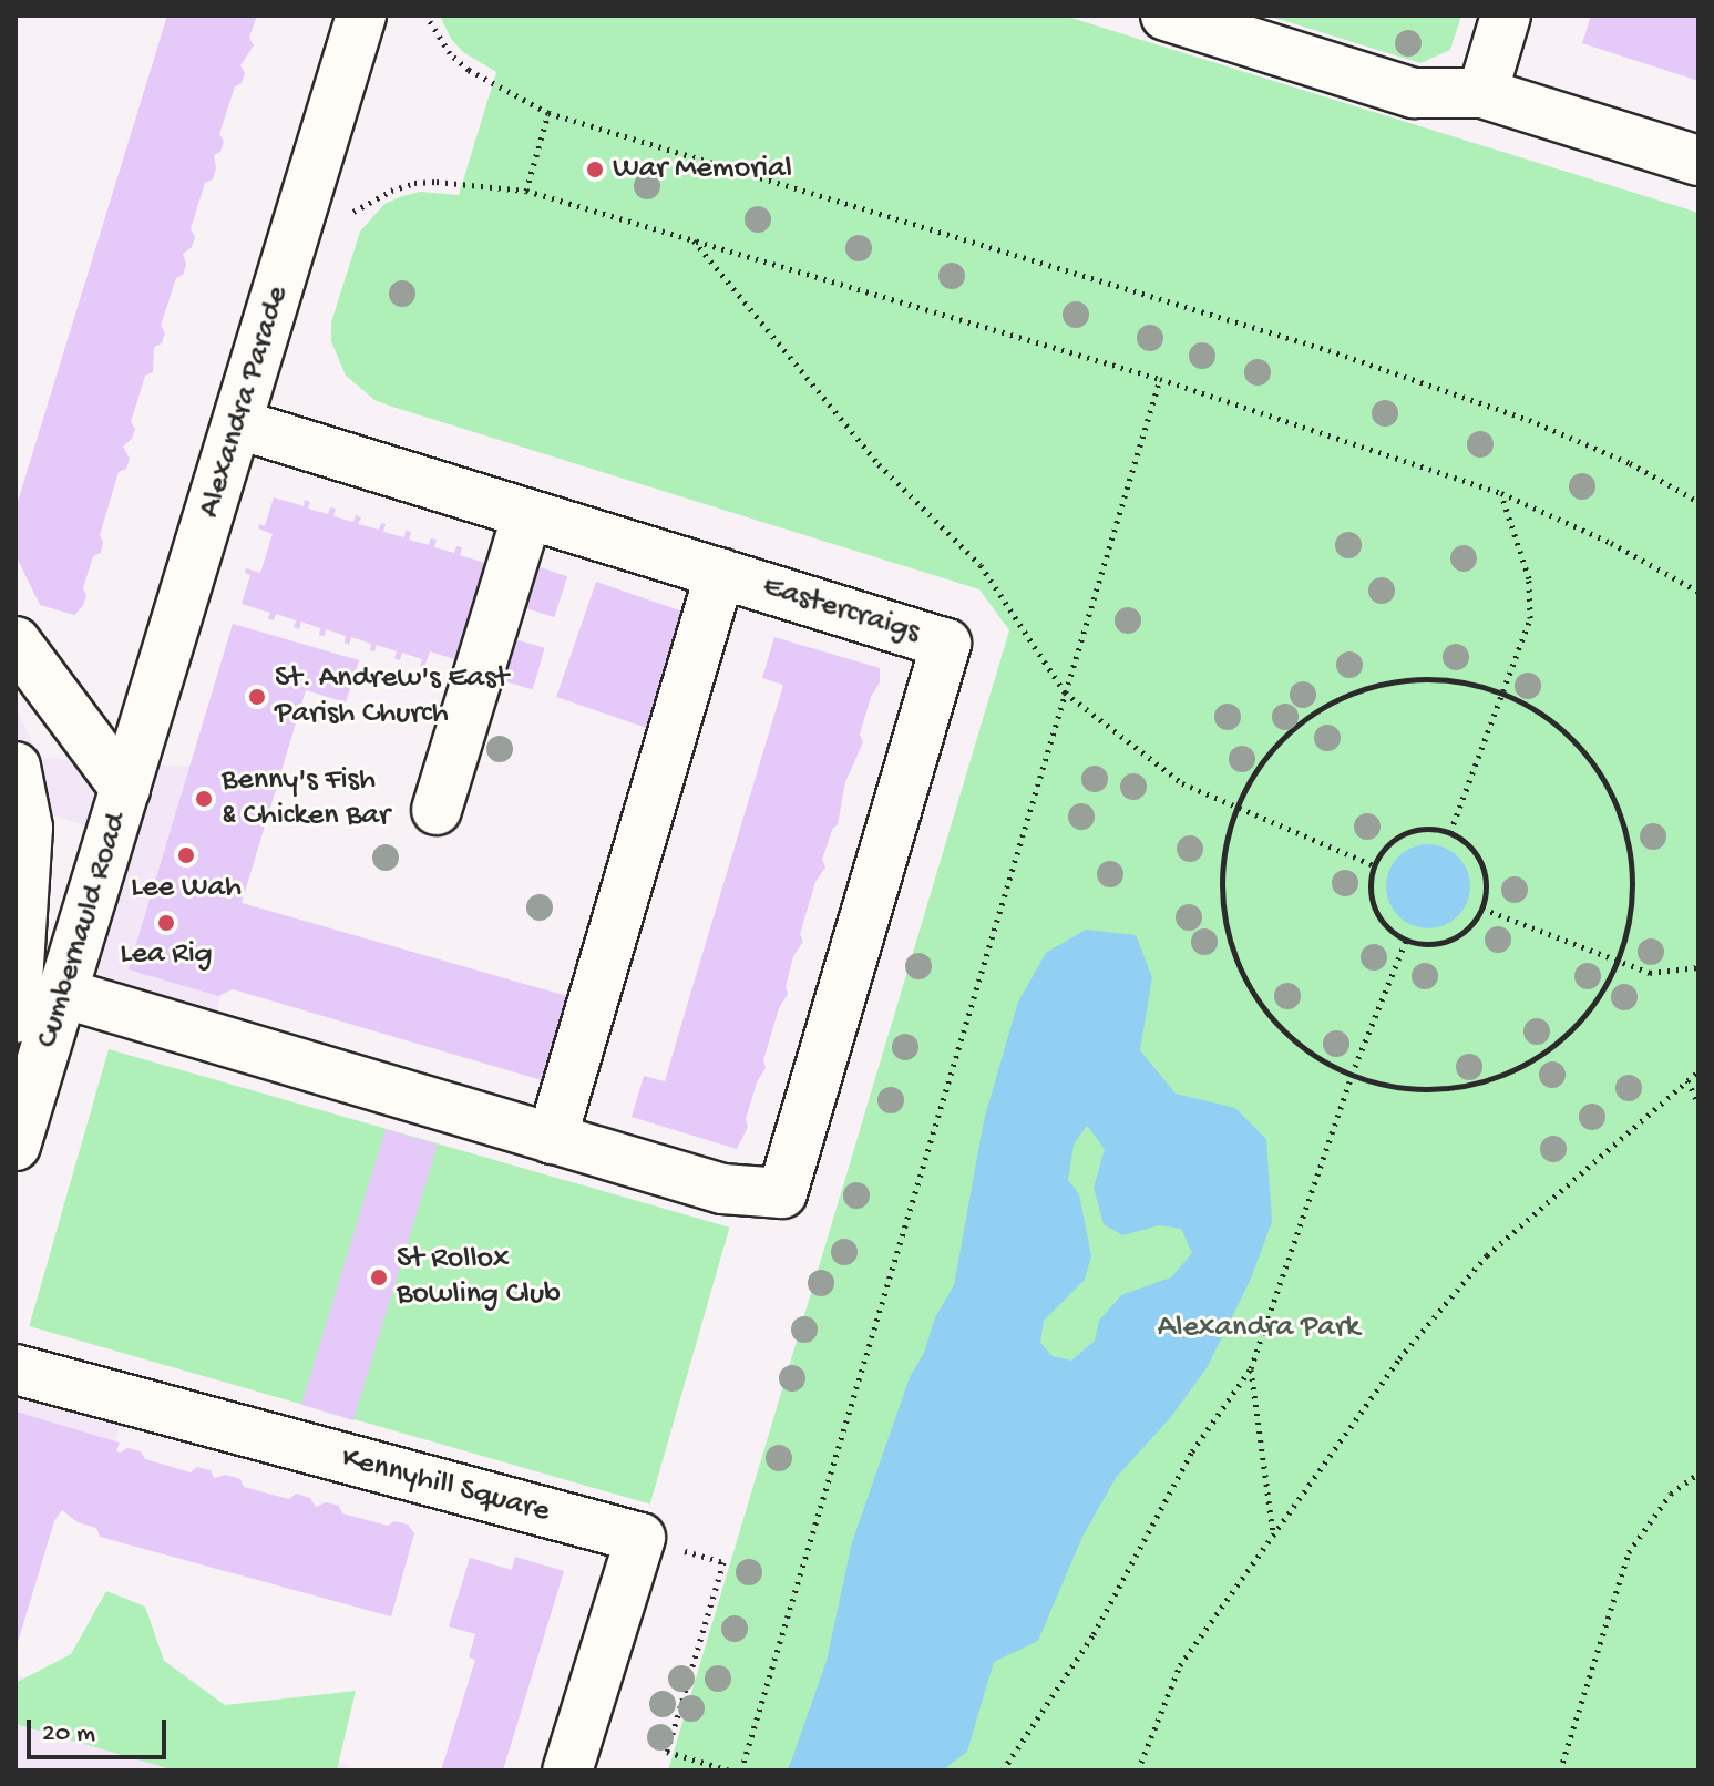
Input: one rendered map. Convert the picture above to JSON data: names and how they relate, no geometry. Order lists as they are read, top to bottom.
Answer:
{
  "streets": {
    "street": [
      "Alexandra Parade",
      "Eastercraigs",
      "Cumbernauld Road",
      "Kennyhill Square"
    ]
  },
  "crossings": [
    ["Alexandra Parade", "Eastercraigs"],
    ["Alexandra Parade", "Cumbernauld Road"]
  ],
  "parks": ["Alexandra Park"],
  "places": [
    "War Memorial",
    "St. Andrew's East Parish Church",
    "Benny's Fish & Chicken Bar",
    "Lee Wah",
    "Lea Rig",
    "St Rollox Bowling Club"
  ],
  "scale_bar": "20 m"
}
